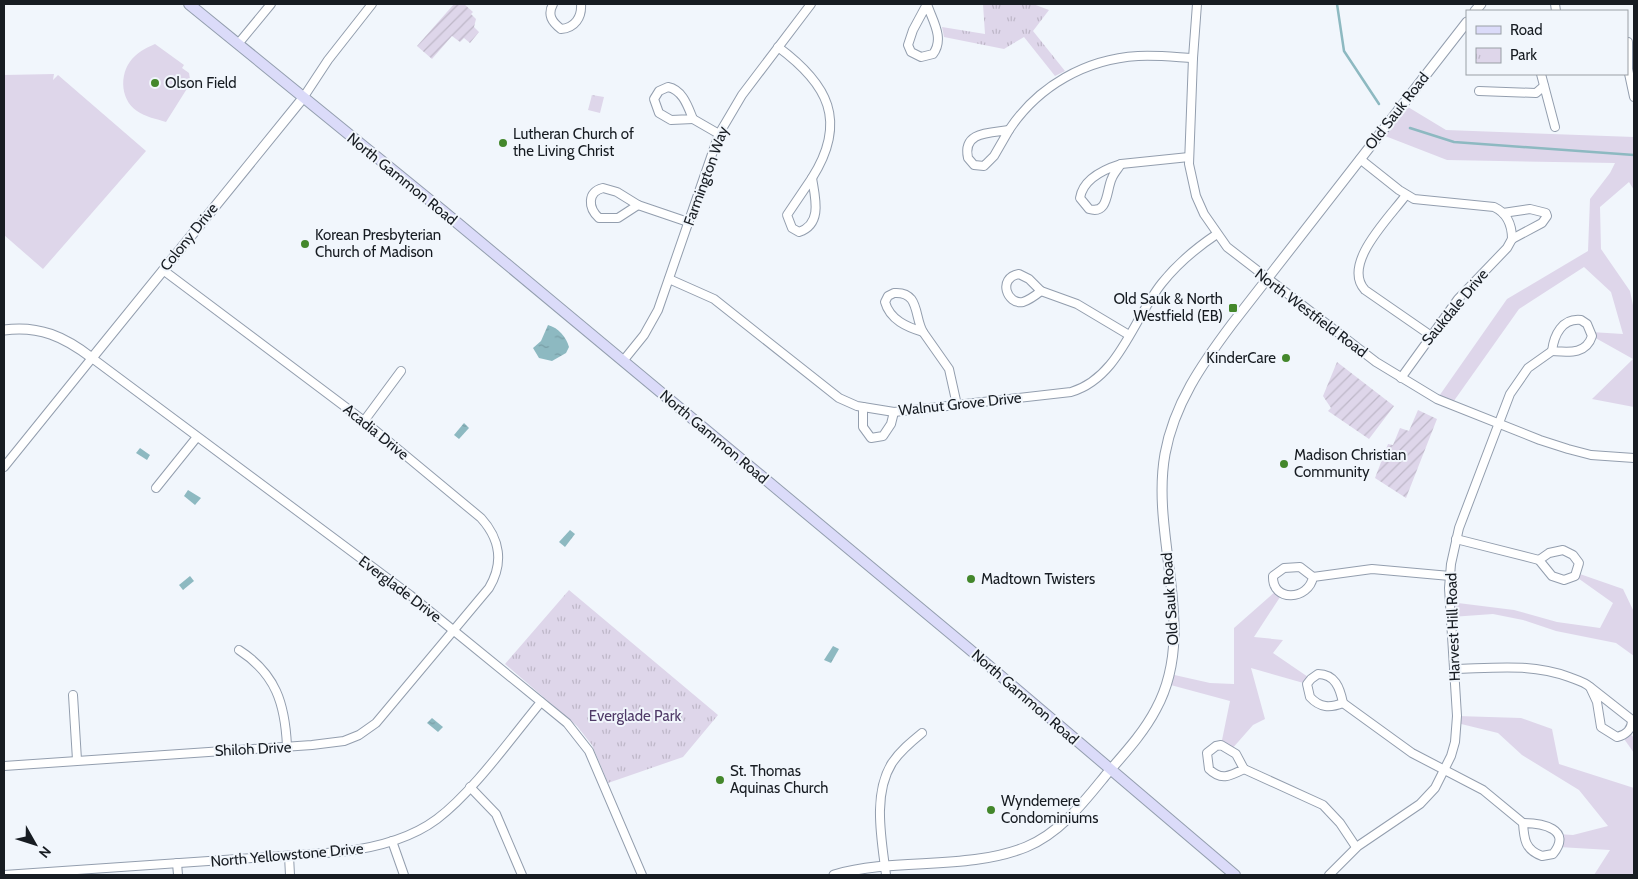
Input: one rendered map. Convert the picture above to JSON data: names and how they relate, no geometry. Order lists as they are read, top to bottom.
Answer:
{
  "streets": {
    "main road": ["North Gammon Road"],
    "street": [
      "Old Sauk Road",
      "Farmington Way",
      "Colony Drive",
      "Saukdale Drive",
      "North Westfield Road",
      "Walnut Grove Drive",
      "Acadia Drive",
      "Everglade Drive",
      "Harvest Hill Road",
      "Shiloh Drive",
      "North Yellowstone Drive"
    ]
  },
  "crossings": [
    ["Old Sauk Road", "North Gammon Road"],
    ["Old Sauk Road", "North Westfield Road"],
    ["Farmington Way", "North Gammon Road"],
    ["Farmington Way", "Walnut Grove Drive"],
    ["North Gammon Road", "Colony Drive"],
    ["Colony Drive", "Acadia Drive"],
    ["Colony Drive", "Everglade Drive"],
    ["Saukdale Drive", "North Westfield Road"],
    ["North Westfield Road", "Walnut Grove Drive"],
    ["North Westfield Road", "Harvest Hill Road"],
    ["Acadia Drive", "Everglade Drive"],
    ["Acadia Drive", "Shiloh Drive"],
    ["Everglade Drive", "Shiloh Drive"],
    ["Everglade Drive", "North Yellowstone Drive"]
  ],
  "parks": ["Everglade Park"],
  "places": {
    "other": [
      "Olson Field",
      "Lutheran Church of the Living Christ",
      "Korean Presbyterian Church of Madison",
      "KinderCare",
      "Madison Christian Community",
      "Madtown Twisters",
      "St. Thomas Aquinas Church",
      "Wyndemere Condominiums"
    ],
    "transit": ["Old Sauk & North Westfield (EB)"]
  },
  "legend": ["Road", "Park"],
  "north": "bottom right"
}
